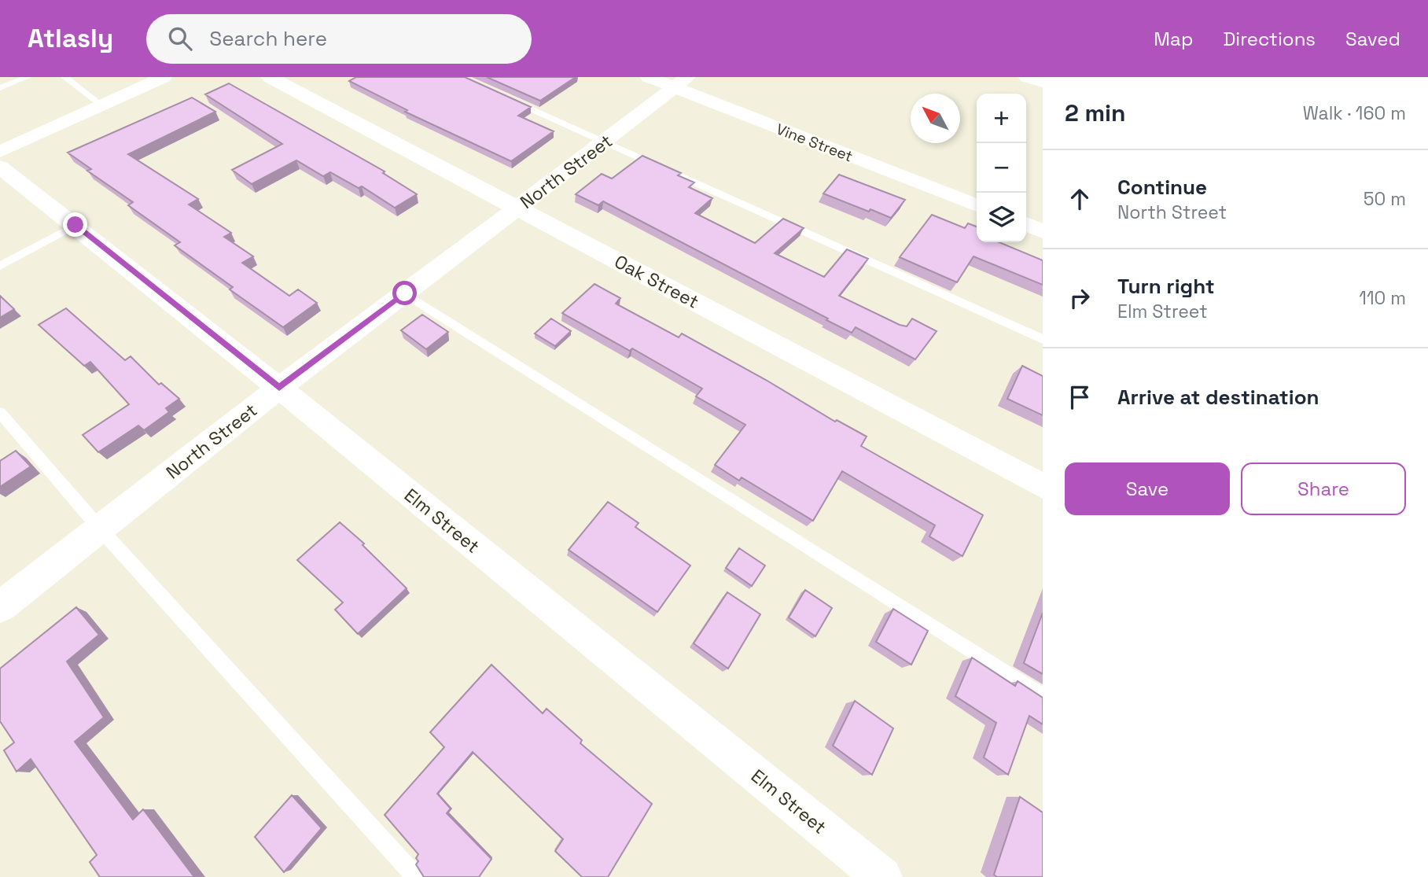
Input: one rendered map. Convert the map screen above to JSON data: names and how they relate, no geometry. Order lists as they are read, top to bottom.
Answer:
{
  "streets": {
    "street": [
      "Vine Street",
      "North Street",
      "Oak Street",
      "Elm Street"
    ]
  },
  "crossings": [
    ["Vine Street", "North Street"],
    ["North Street", "Oak Street"],
    ["North Street", "Elm Street"]
  ],
  "north": "top left",
  "page": {
    "header": "Atlasly",
    "search": "Search here",
    "nav": ["Map", "Directions", "Saved"],
    "heading": ["2 min", "Walk · 160 m"],
    "map_buttons": ["+", "−"],
    "list": [
      ["Continue", "North Street", "50 m"],
      ["Turn right", "Elm Street", "110 m"],
      "Arrive at destination"
    ],
    "buttons": ["Save", "Share"]
  }
}
